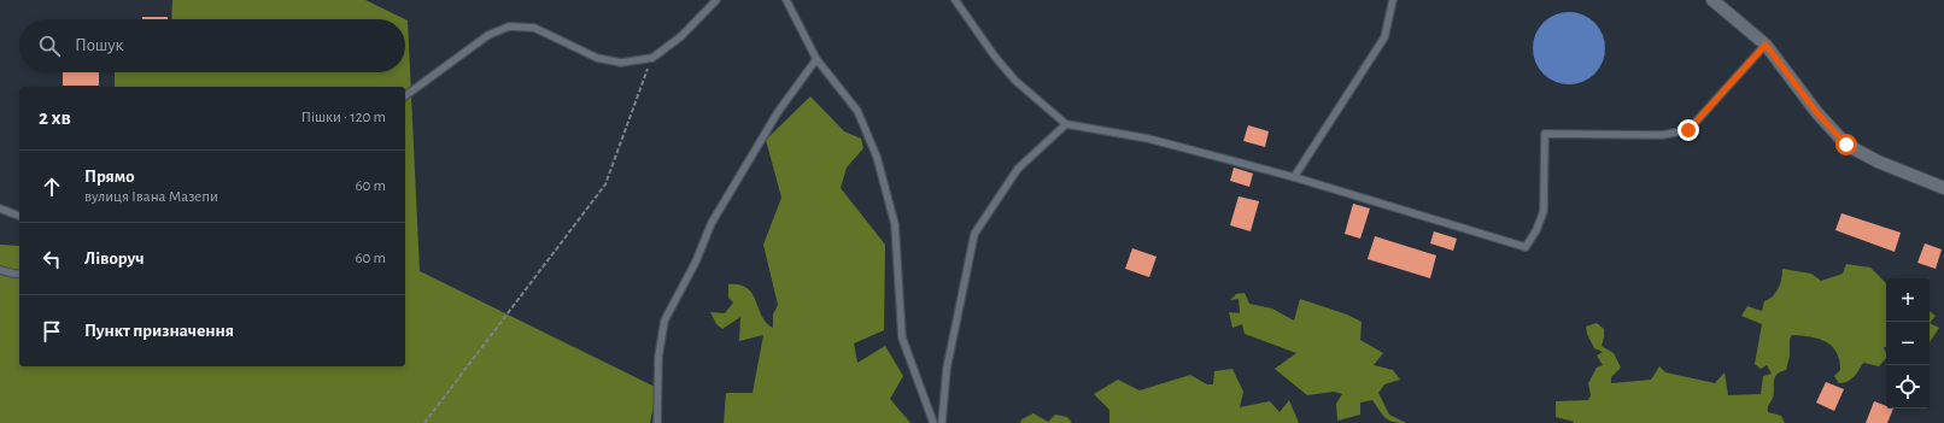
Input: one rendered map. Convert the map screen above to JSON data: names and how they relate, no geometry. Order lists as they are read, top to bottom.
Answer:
{
  "page": {
    "search": "Пошук",
    "heading": ["2 хв", "Пішки · 120 m"],
    "list": [
      ["Прямо", "вулиця Івана Мазепи", "60 m"],
      ["Ліворуч", "60 m"],
      "Пункт призначення"
    ],
    "map_buttons": ["+", "−"]
  }
}
